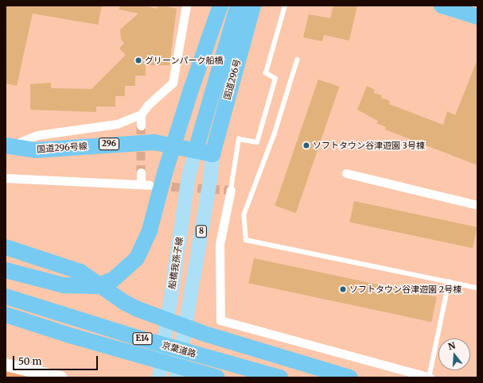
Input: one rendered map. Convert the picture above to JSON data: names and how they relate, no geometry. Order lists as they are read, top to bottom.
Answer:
{
  "streets": {
    "highway": [
      "国道296号",
      "296",
      "国道296号線",
      "E14",
      "京葉道路"
    ],
    "main road": ["8", "船橋我孫子線"]
  },
  "crossings": [
    ["国道296号", "国道296号線"],
    ["国道296号", "8"],
    ["国道296号", "船橋我孫子線"],
    ["国道296号線", "8"],
    ["国道296号線", "船橋我孫子線"]
  ],
  "places": ["グリーンパーク船橋", "ソフトタウン谷津遊園 3号棟", "ソフトタウン谷津遊園 2号棟"],
  "scale_bar": "50 m",
  "north": "top"
}
